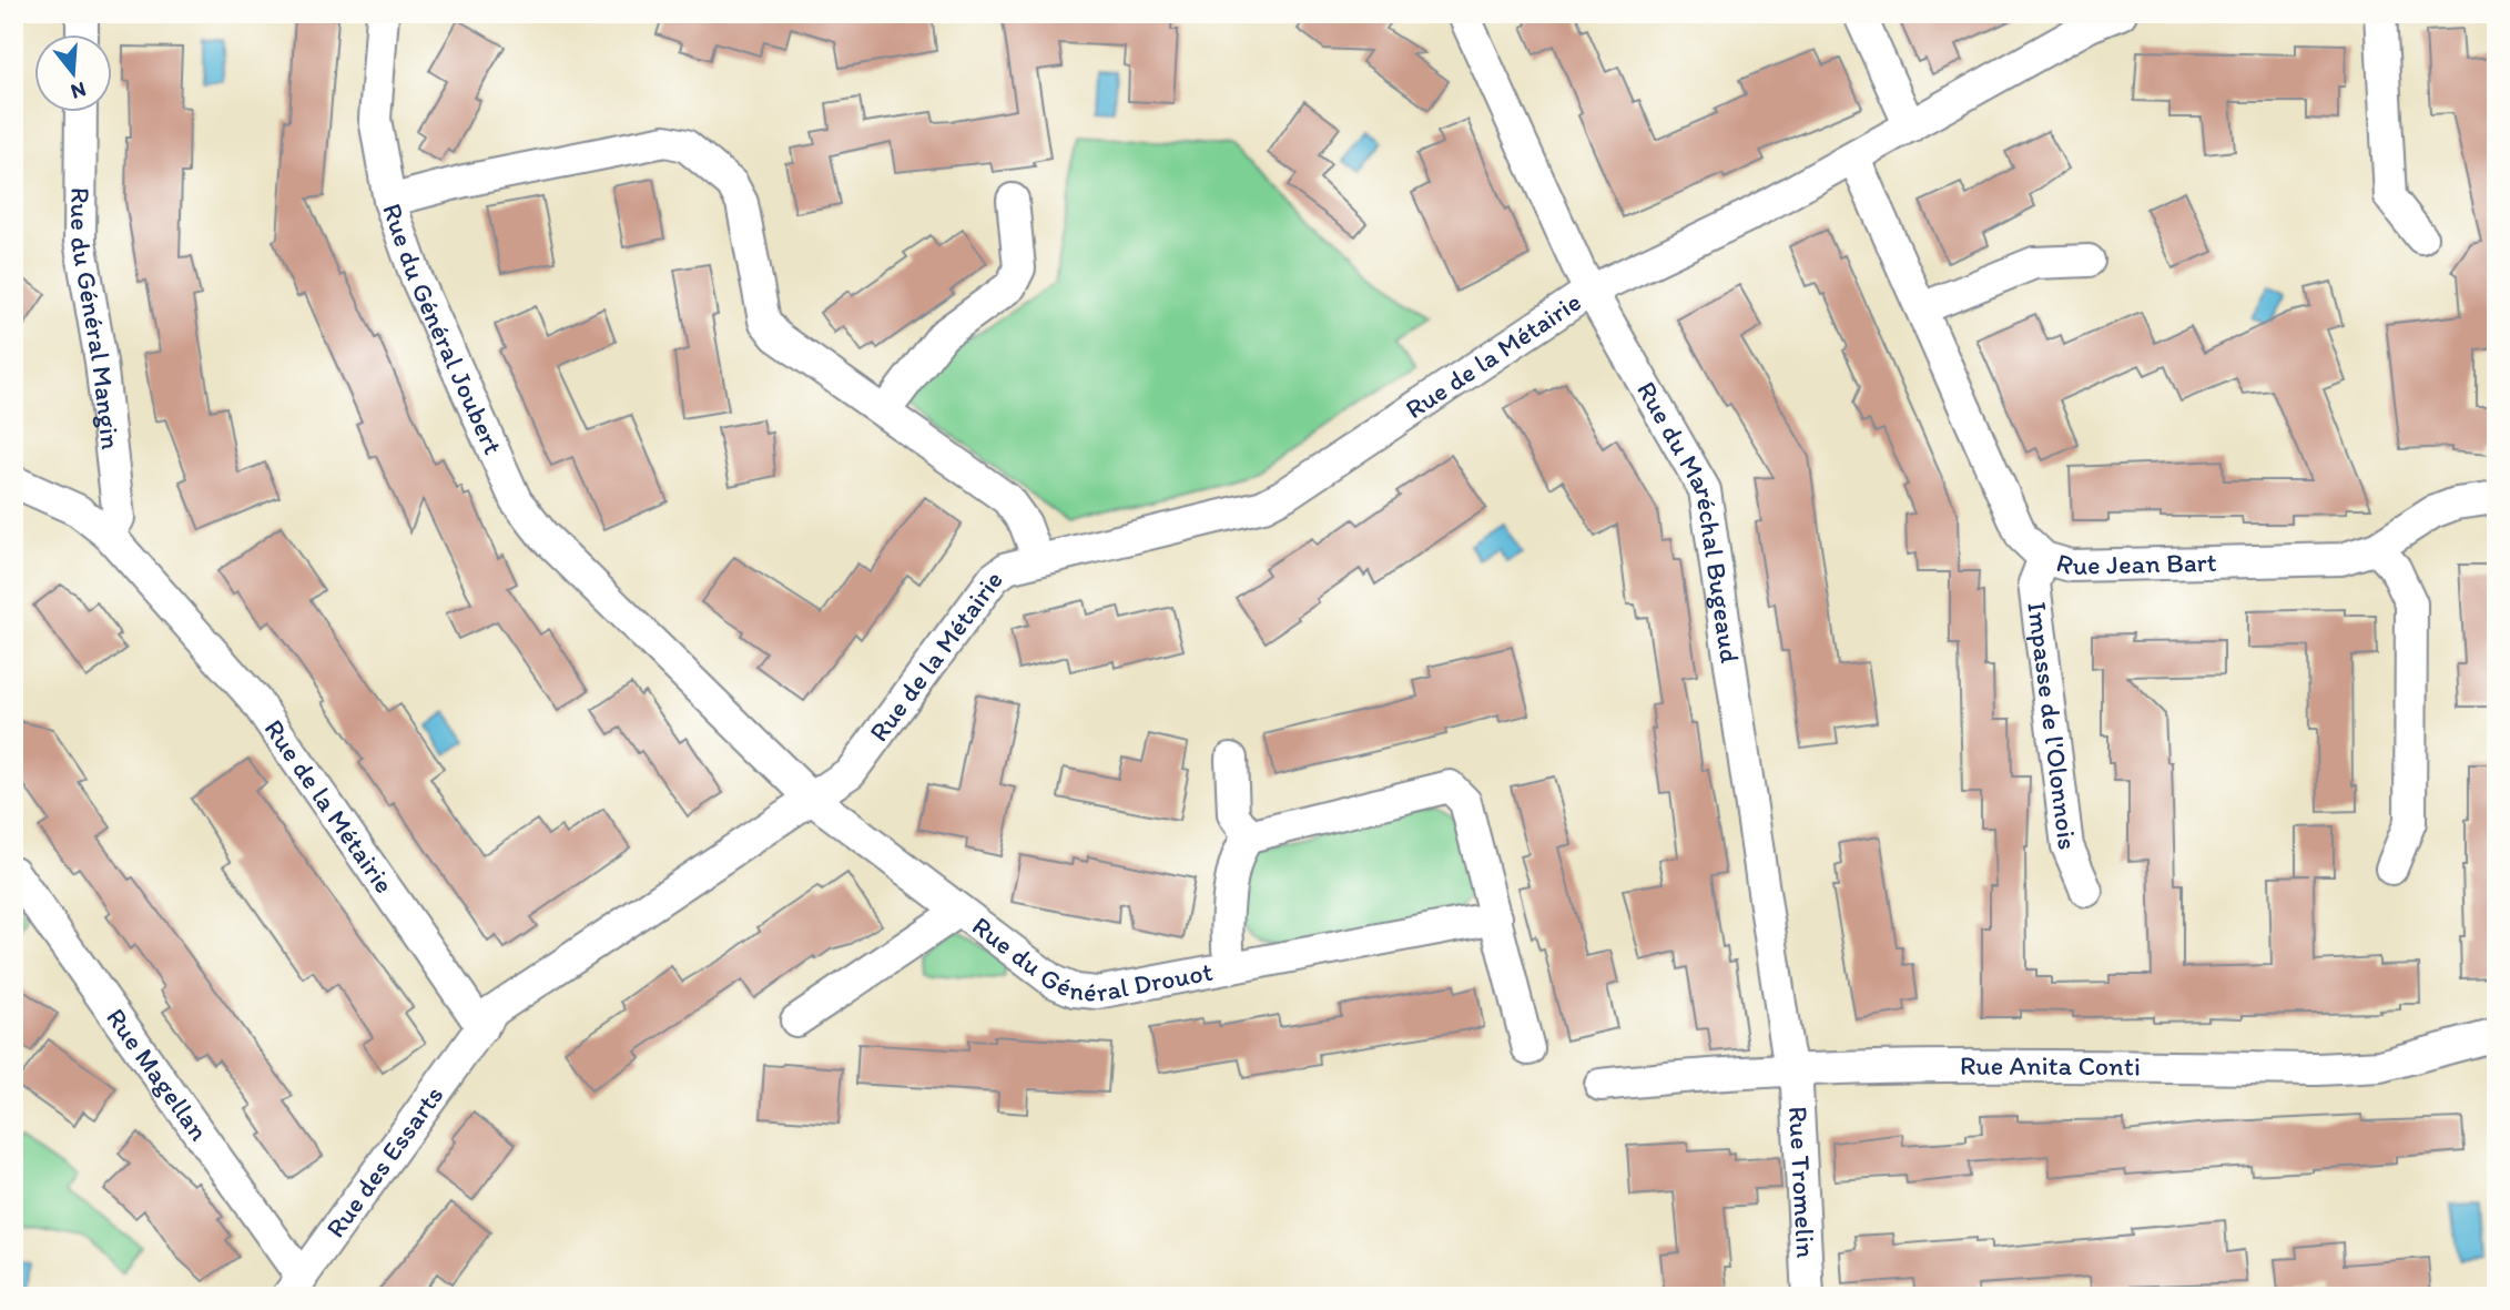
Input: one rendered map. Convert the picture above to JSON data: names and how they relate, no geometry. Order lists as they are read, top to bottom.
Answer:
{
  "streets": {
    "street": [
      "Rue du Général Mangin",
      "Rue du Général Joubert",
      "Rue de la Métairie",
      "Rue du Maréchal Bugeaud",
      "Rue Jean Bart",
      "Impasse de l'Olonnois",
      "Rue du Général Drouot",
      "Rue Anita Conti",
      "Rue Magellan",
      "Rue des Essarts",
      "Rue Tromelin"
    ]
  },
  "crossings": [
    ["Rue du Général Mangin", "Rue de la Métairie"],
    ["Rue du Général Joubert", "Rue de la Métairie"],
    ["Rue du Général Joubert", "Rue du Général Drouot"],
    ["Rue de la Métairie", "Rue du Maréchal Bugeaud"],
    ["Rue de la Métairie", "Rue Jean Bart"],
    ["Rue de la Métairie", "Rue du Général Drouot"],
    ["Rue de la Métairie", "Rue des Essarts"],
    ["Rue du Maréchal Bugeaud", "Rue Anita Conti"],
    ["Rue du Maréchal Bugeaud", "Rue Tromelin"],
    ["Rue Jean Bart", "Impasse de l'Olonnois"],
    ["Rue Anita Conti", "Rue Tromelin"],
    ["Rue Magellan", "Rue des Essarts"]
  ],
  "north": "bottom"
}
